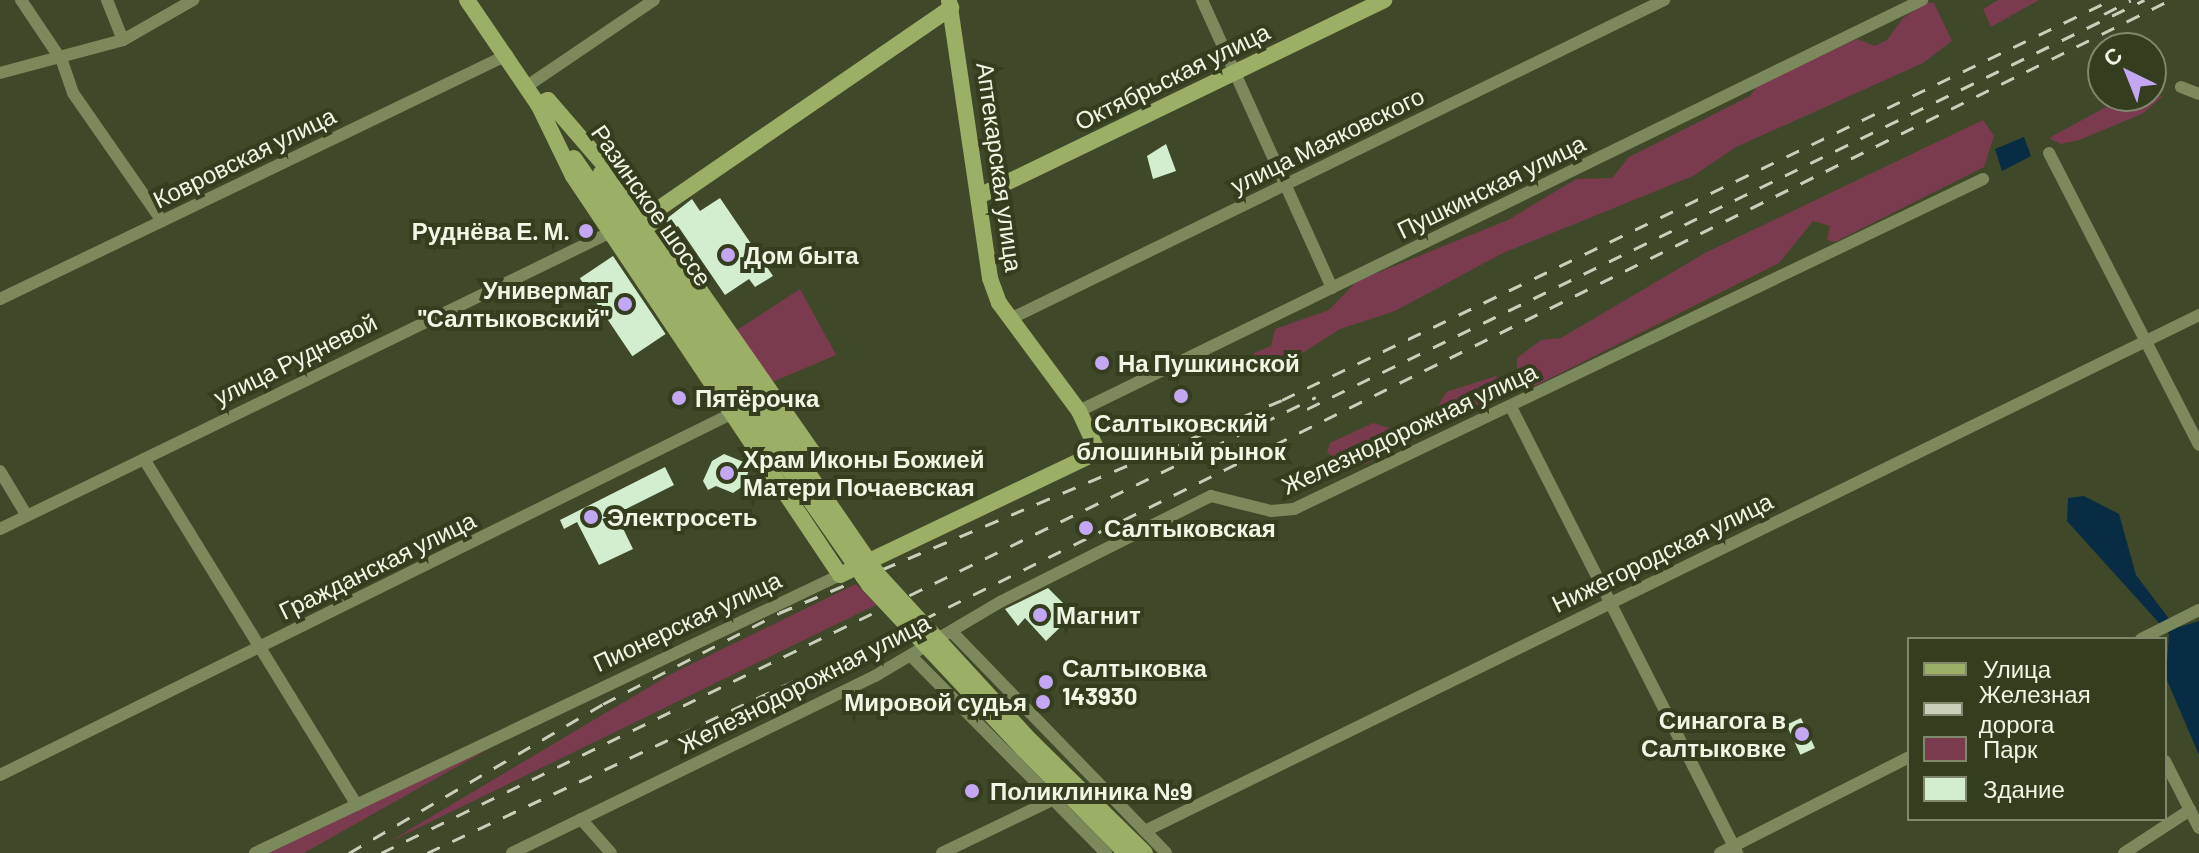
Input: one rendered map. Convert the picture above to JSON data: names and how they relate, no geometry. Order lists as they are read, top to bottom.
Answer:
{
  "streets": {
    "street": [
      "Октябрьская улица",
      "улица Маяковского",
      "Ковровская улица",
      "Аптекарская улица",
      "Пушкинская улица",
      "Разинское шоссе",
      "улица Рудневой",
      "Железнодорожная улица",
      "Нижегородская улица",
      "Гражданская улица",
      "Пионерская улица"
    ]
  },
  "crossings": [
    ["Октябрьская улица", "Аптекарская улица"],
    ["улица Маяковского", "Аптекарская улица"],
    ["Ковровская улица", "Разинское шоссе"],
    ["Аптекарская улица", "Пушкинская улица"],
    ["Аптекарская улица", "Пионерская улица"],
    ["Пушкинская улица", "Пионерская улица"]
  ],
  "places": [
    "Руднёва Е. М.",
    "Дом быта",
    "Универмаг \"Салтыковский\"",
    "На Пушкинской",
    "Салтыковский блошиный рынок",
    "Пятёрочка",
    "Храм Иконы Божией Матери Почаевская",
    "Электросеть",
    "Салтыковская",
    "Магнит",
    "Салтыковка 143930",
    "Мировой судья",
    "Синагога в Салтыковке",
    "Поликлиника №9"
  ],
  "legend": [
    "Улица",
    "Железная дорога",
    "Парк",
    "Здание"
  ],
  "north": "top left"
}
